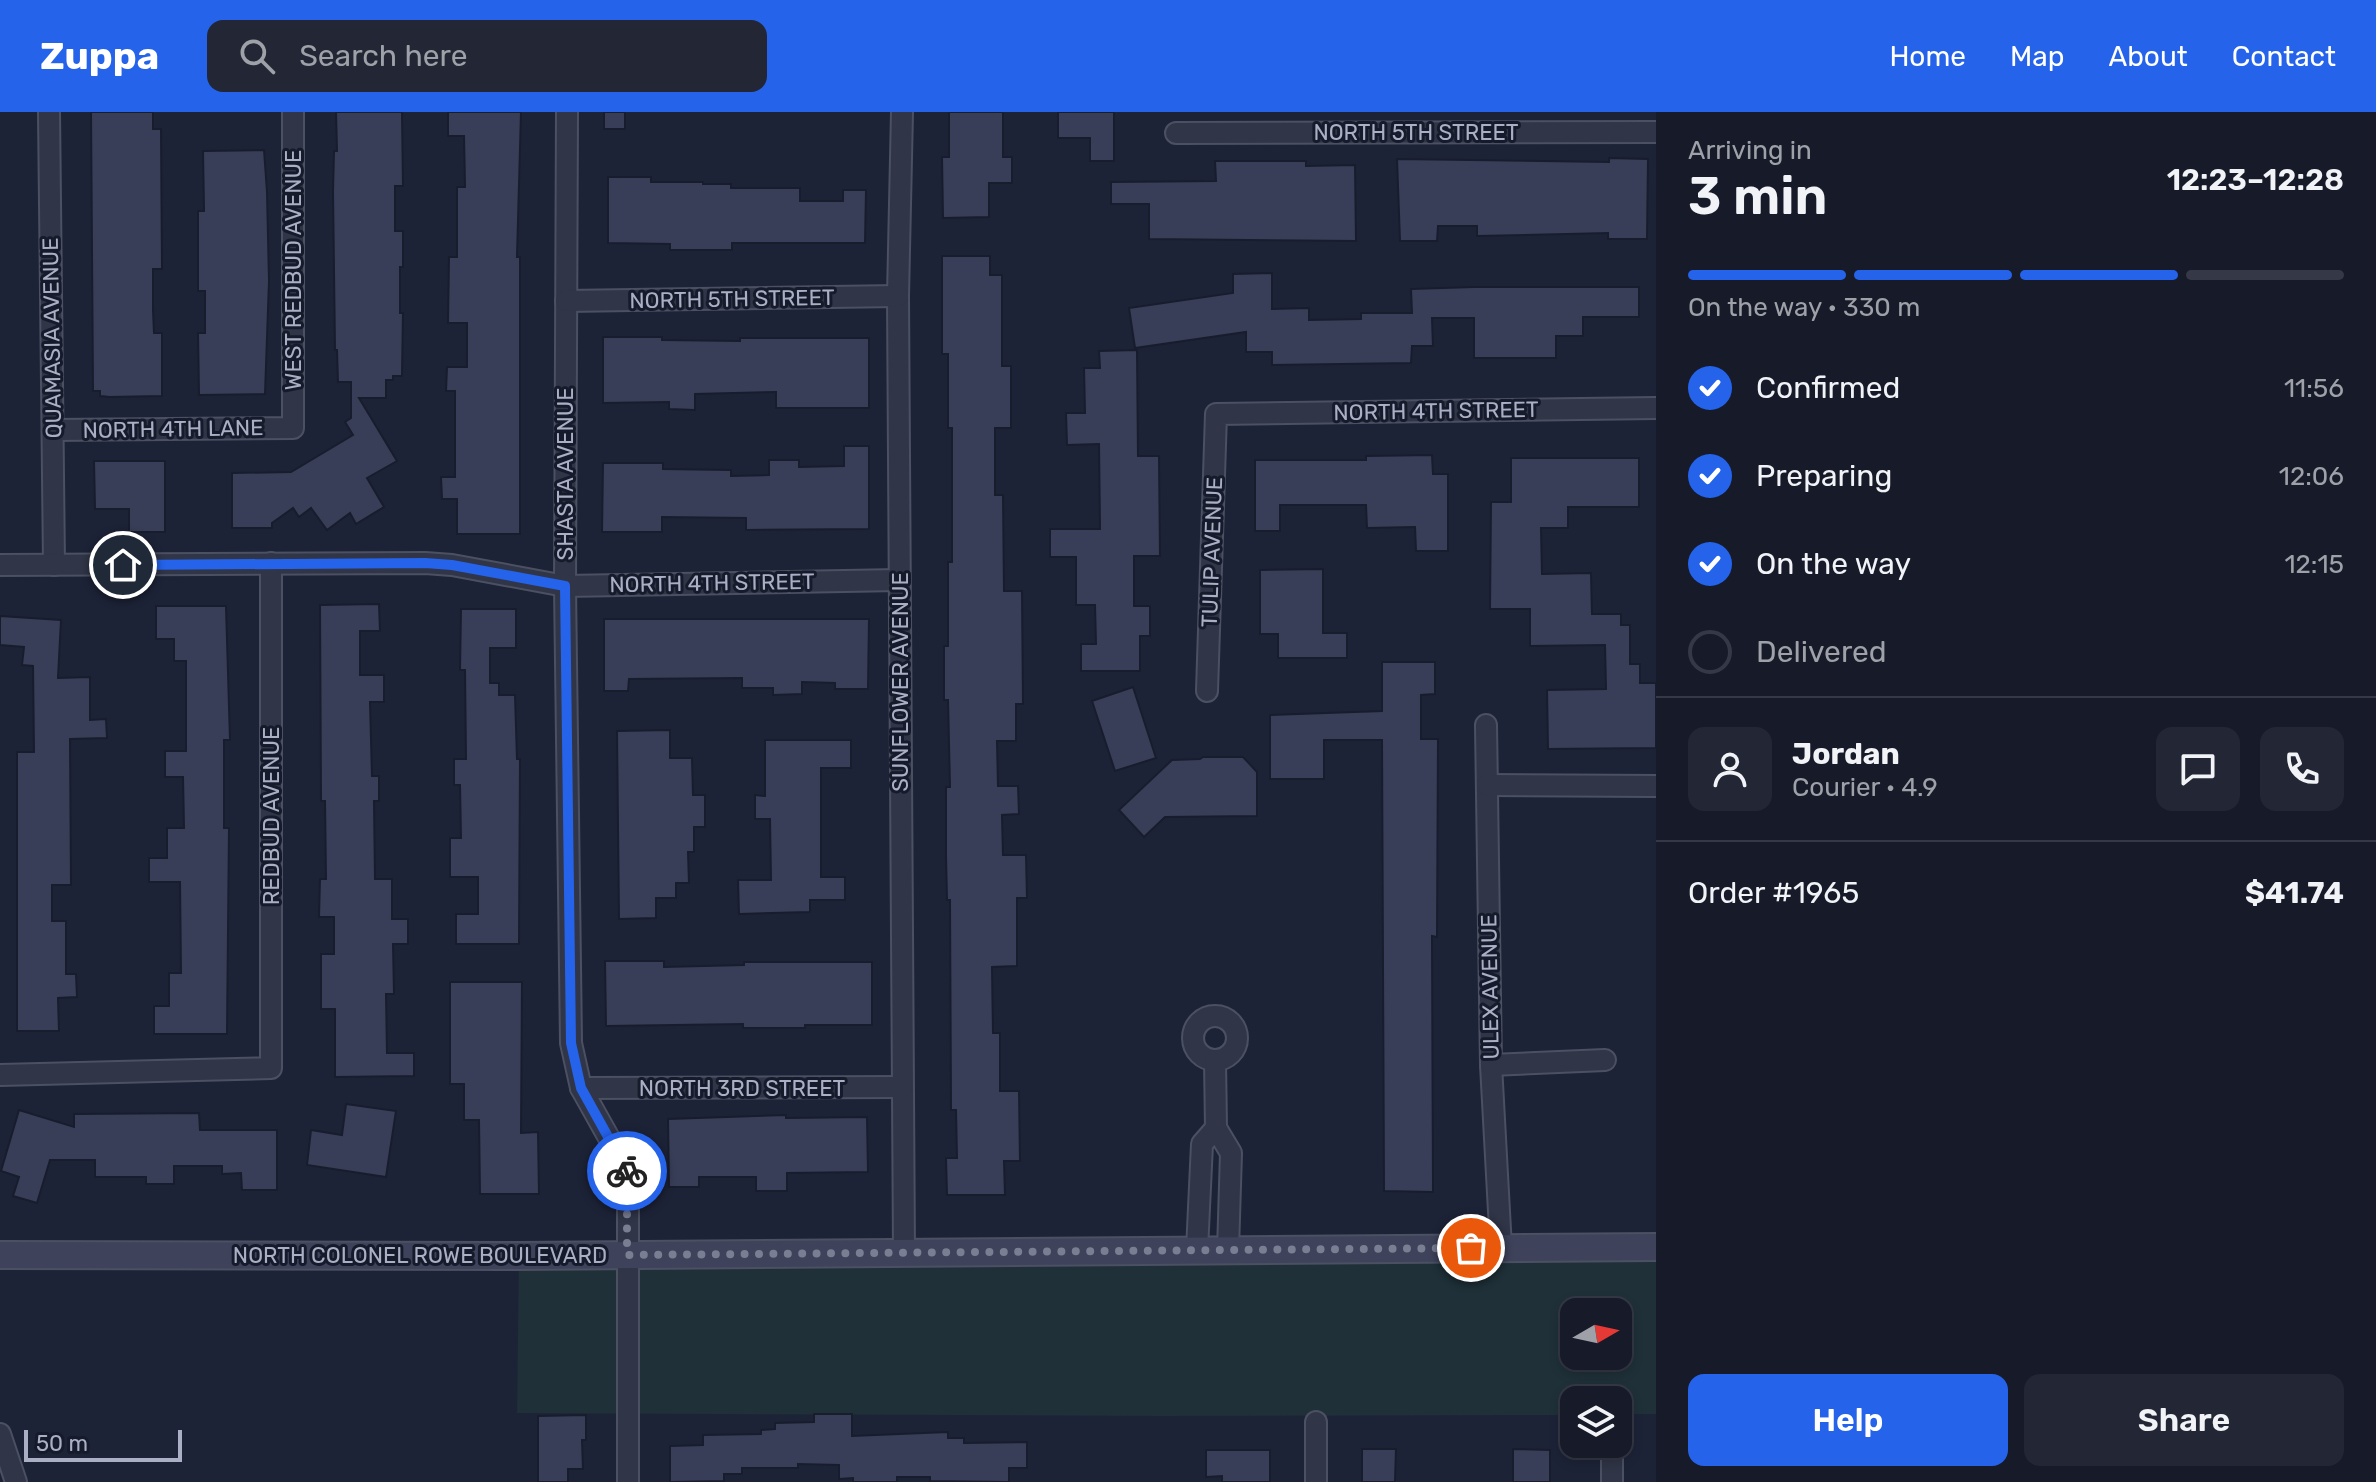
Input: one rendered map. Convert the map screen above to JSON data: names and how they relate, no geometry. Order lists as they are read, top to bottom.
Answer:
{
  "streets": {
    "main road": ["NORTH COLONEL ROWE BOULEVARD"],
    "street": [
      "NORTH 5TH STREET",
      "WEST REDBUD AVENUE",
      "QUAMASIA AVENUE",
      "NORTH 4TH STREET",
      "NORTH 4TH LANE",
      "SHASTA AVENUE",
      "TULIP AVENUE",
      "SUNFLOWER AVENUE",
      "REDBUD AVENUE",
      "ULEX AVENUE",
      "NORTH 3RD STREET"
    ]
  },
  "crossings": [
    ["NORTH 5TH STREET", "SHASTA AVENUE"],
    ["NORTH 5TH STREET", "SUNFLOWER AVENUE"],
    ["WEST REDBUD AVENUE", "NORTH 4TH LANE"],
    ["QUAMASIA AVENUE", "NORTH 4TH STREET"],
    ["QUAMASIA AVENUE", "NORTH 4TH LANE"],
    ["NORTH 4TH STREET", "SHASTA AVENUE"],
    ["NORTH 4TH STREET", "TULIP AVENUE"],
    ["NORTH 4TH STREET", "SUNFLOWER AVENUE"],
    ["NORTH 4TH STREET", "REDBUD AVENUE"],
    ["SHASTA AVENUE", "NORTH 3RD STREET"],
    ["SHASTA AVENUE", "NORTH COLONEL ROWE BOULEVARD"],
    ["SUNFLOWER AVENUE", "NORTH 3RD STREET"],
    ["SUNFLOWER AVENUE", "NORTH COLONEL ROWE BOULEVARD"],
    ["ULEX AVENUE", "NORTH COLONEL ROWE BOULEVARD"]
  ],
  "scale_bar": "50 m",
  "north": "right",
  "page": {
    "header": "Zuppa",
    "search": "Search here",
    "nav": [
      "Home",
      "Map",
      "About",
      "Contact"
    ],
    "heading": ["3 min", "Arriving in", "12:23–12:28"],
    "panel": [
      "Jordan",
      "Courier · 4.9",
      "Order #1965",
      "$41.74"
    ],
    "bar": "On the way · 330 m",
    "list": [
      ["Confirmed", "11:56"],
      ["Preparing", "12:06"],
      ["On the way", "12:15"],
      "Delivered"
    ],
    "buttons": ["Help", "Share"],
    "scale": "50 m"
  }
}
